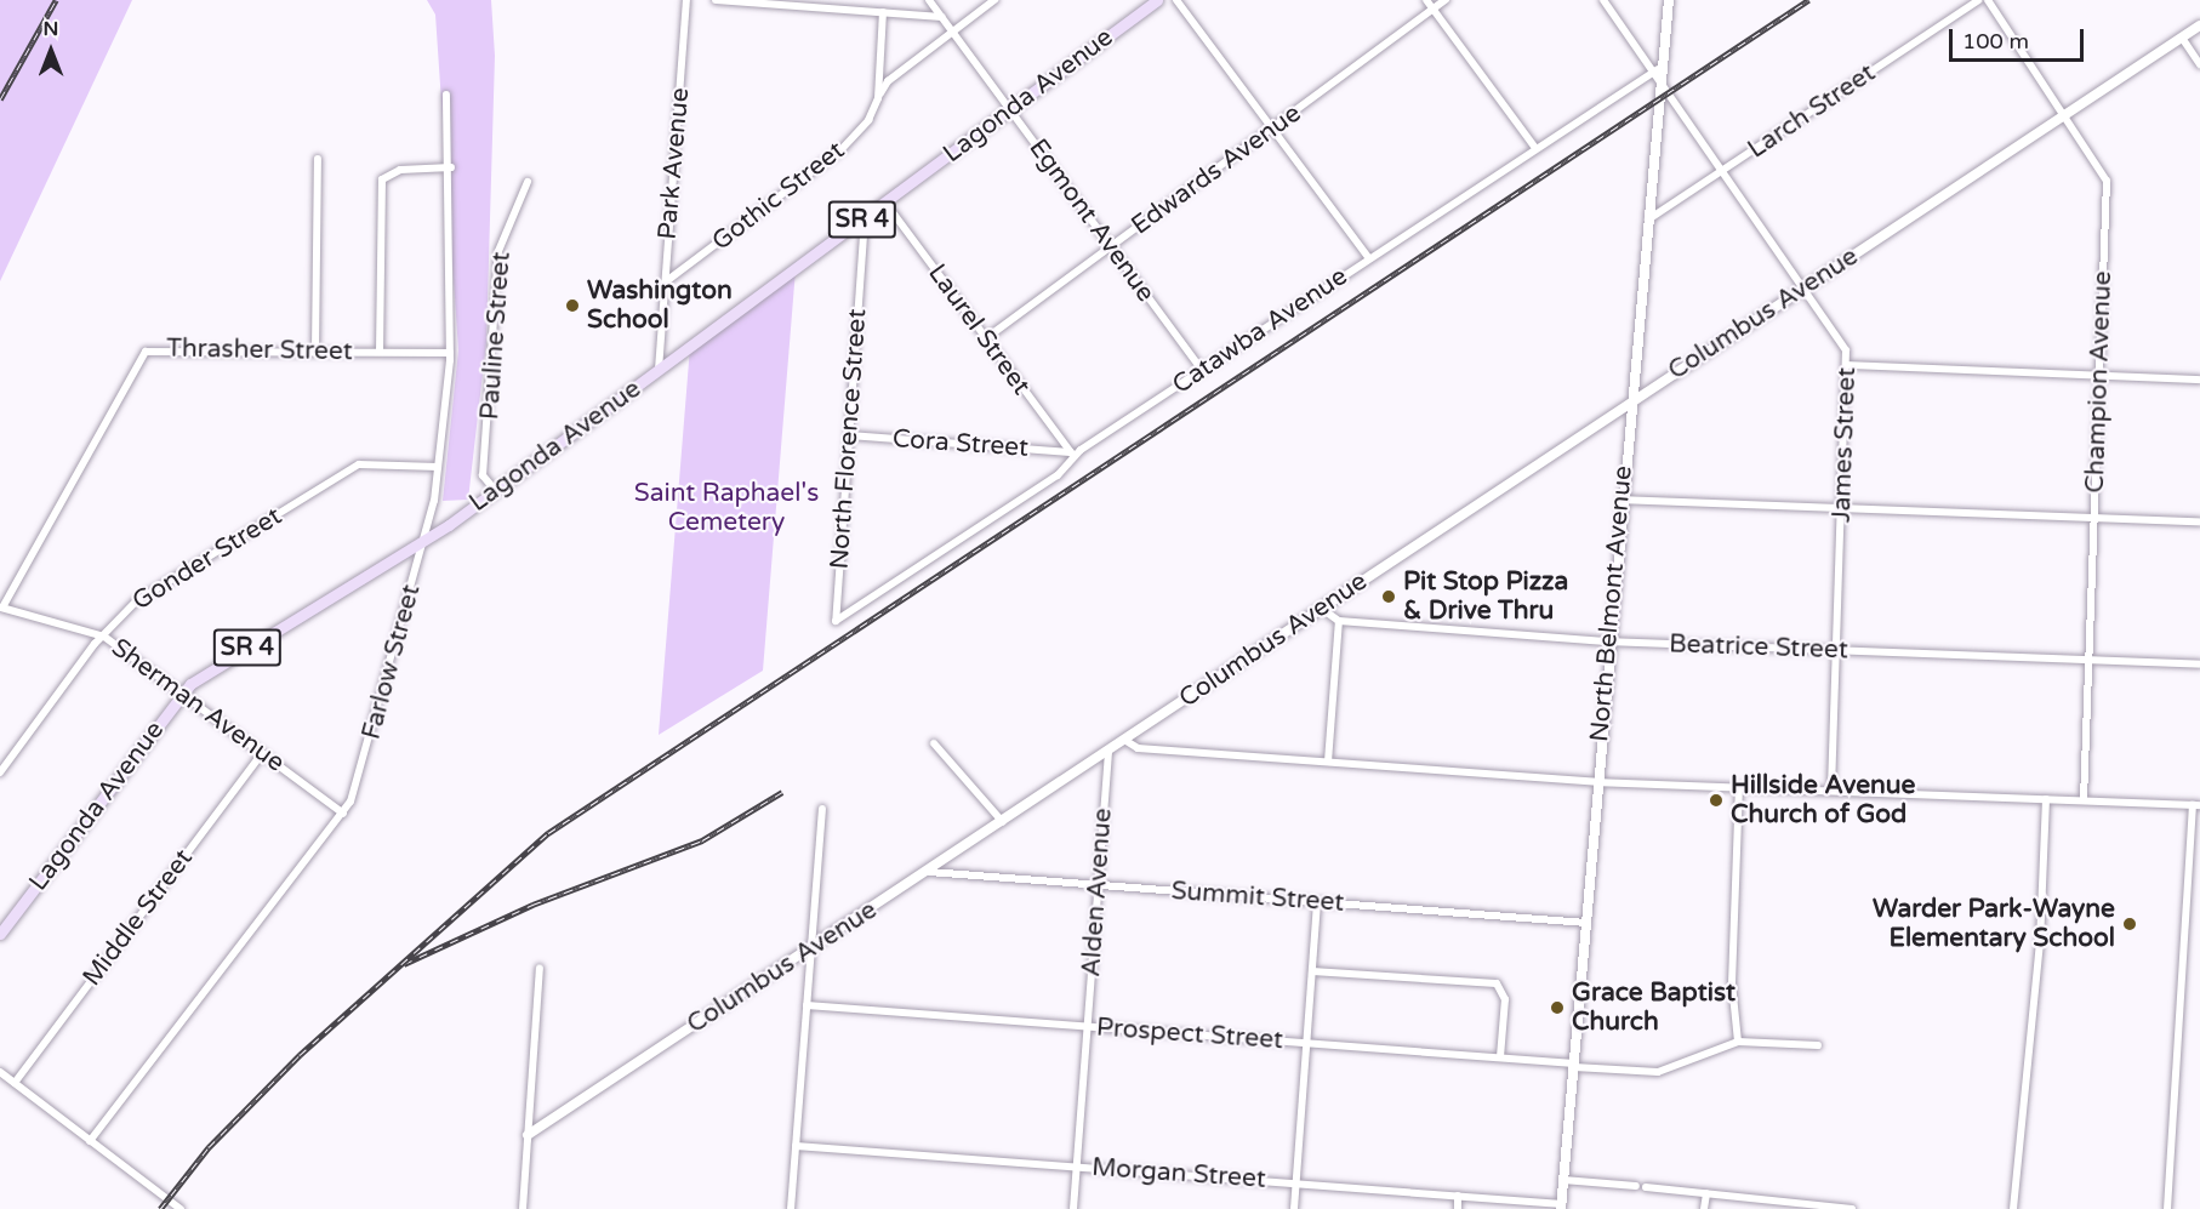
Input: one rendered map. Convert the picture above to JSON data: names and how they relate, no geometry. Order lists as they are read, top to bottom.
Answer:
{
  "streets": {
    "main road": ["Lagonda Avenue", "SR 4"],
    "street": [
      "Larch Street",
      "Park Avenue",
      "Edwards Avenue",
      "Gothic Street",
      "Egmont Avenue",
      "Columbus Avenue",
      "Laurel Street",
      "Catawba Avenue",
      "Pauline Street",
      "Thrasher Street",
      "Champion Avenue",
      "North Florence Street",
      "Cora Street",
      "James Street",
      "Gonder Street",
      "North Belmont Avenue",
      "Beatrice Street",
      "Farlow Street",
      "Sherman Avenue",
      "Alden Avenue",
      "Summit Street",
      "Middle Street",
      "Prospect Street",
      "Morgan Street"
    ]
  },
  "crossings": [
    ["Lagonda Avenue", "Park Avenue"],
    ["Lagonda Avenue", "Egmont Avenue"],
    ["Lagonda Avenue", "Laurel Street"],
    ["Lagonda Avenue", "Pauline Street"],
    ["Lagonda Avenue", "North Florence Street"],
    ["Lagonda Avenue", "Farlow Street"],
    ["Lagonda Avenue", "Sherman Avenue"],
    ["Larch Street", "James Street"],
    ["Larch Street", "North Belmont Avenue"],
    ["Park Avenue", "Gothic Street"],
    ["Edwards Avenue", "Egmont Avenue"],
    ["Edwards Avenue", "Laurel Street"],
    ["Gothic Street", "Egmont Avenue"],
    ["Egmont Avenue", "Catawba Avenue"],
    ["Columbus Avenue", "Champion Avenue"],
    ["Columbus Avenue", "James Street"],
    ["Columbus Avenue", "North Belmont Avenue"],
    ["Columbus Avenue", "Beatrice Street"],
    ["Columbus Avenue", "Alden Avenue"],
    ["Columbus Avenue", "Summit Street"],
    ["Laurel Street", "Catawba Avenue"],
    ["Laurel Street", "Cora Street"],
    ["Catawba Avenue", "North Florence Street"],
    ["Catawba Avenue", "Cora Street"],
    ["Catawba Avenue", "James Street"],
    ["Catawba Avenue", "North Belmont Avenue"],
    ["Thrasher Street", "Farlow Street"],
    ["Thrasher Street", "Sherman Avenue"],
    ["Champion Avenue", "Beatrice Street"],
    ["North Florence Street", "Cora Street"],
    ["James Street", "North Belmont Avenue"],
    ["James Street", "Beatrice Street"],
    ["Gonder Street", "Farlow Street"],
    ["Gonder Street", "Sherman Avenue"],
    ["North Belmont Avenue", "Beatrice Street"],
    ["North Belmont Avenue", "Summit Street"],
    ["North Belmont Avenue", "Prospect Street"],
    ["North Belmont Avenue", "Morgan Street"],
    ["Farlow Street", "Sherman Avenue"],
    ["Sherman Avenue", "Middle Street"],
    ["Alden Avenue", "Summit Street"],
    ["Alden Avenue", "Prospect Street"],
    ["Alden Avenue", "Morgan Street"]
  ],
  "parks": ["Saint Raphael's Cemetery"],
  "places": [
    "Washington School",
    "Pit Stop Pizza & Drive Thru",
    "Hillside Avenue Church of God",
    "Warder Park-Wayne Elementary School",
    "Grace Baptist Church"
  ],
  "scale_bar": "100 m",
  "north": "top"
}
